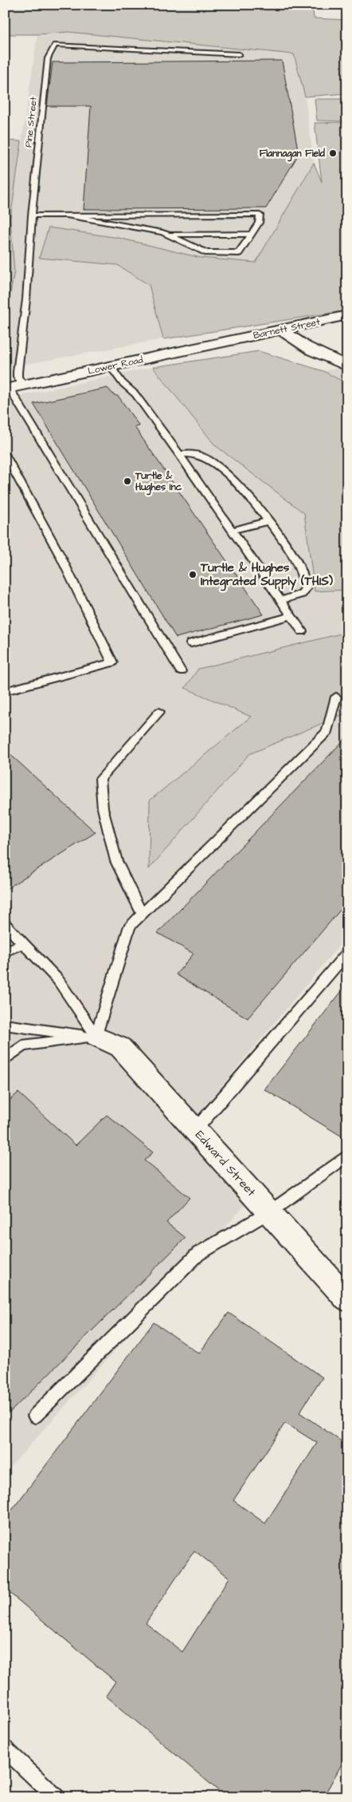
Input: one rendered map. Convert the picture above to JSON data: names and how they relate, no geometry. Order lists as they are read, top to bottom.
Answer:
{
  "streets": {
    "street": ["Barnett Street", "Lower Road", "Edward Street"],
    "lane": ["Pine Street"]
  },
  "crossings": [
    ["Pine Street", "Lower Road"],
    ["Barnett Street", "Lower Road"]
  ],
  "places": ["Flannagan Field", "Turtle & Hughes Inc", "Turtle & Hughes Integrated Supply (THIS)"]
}
